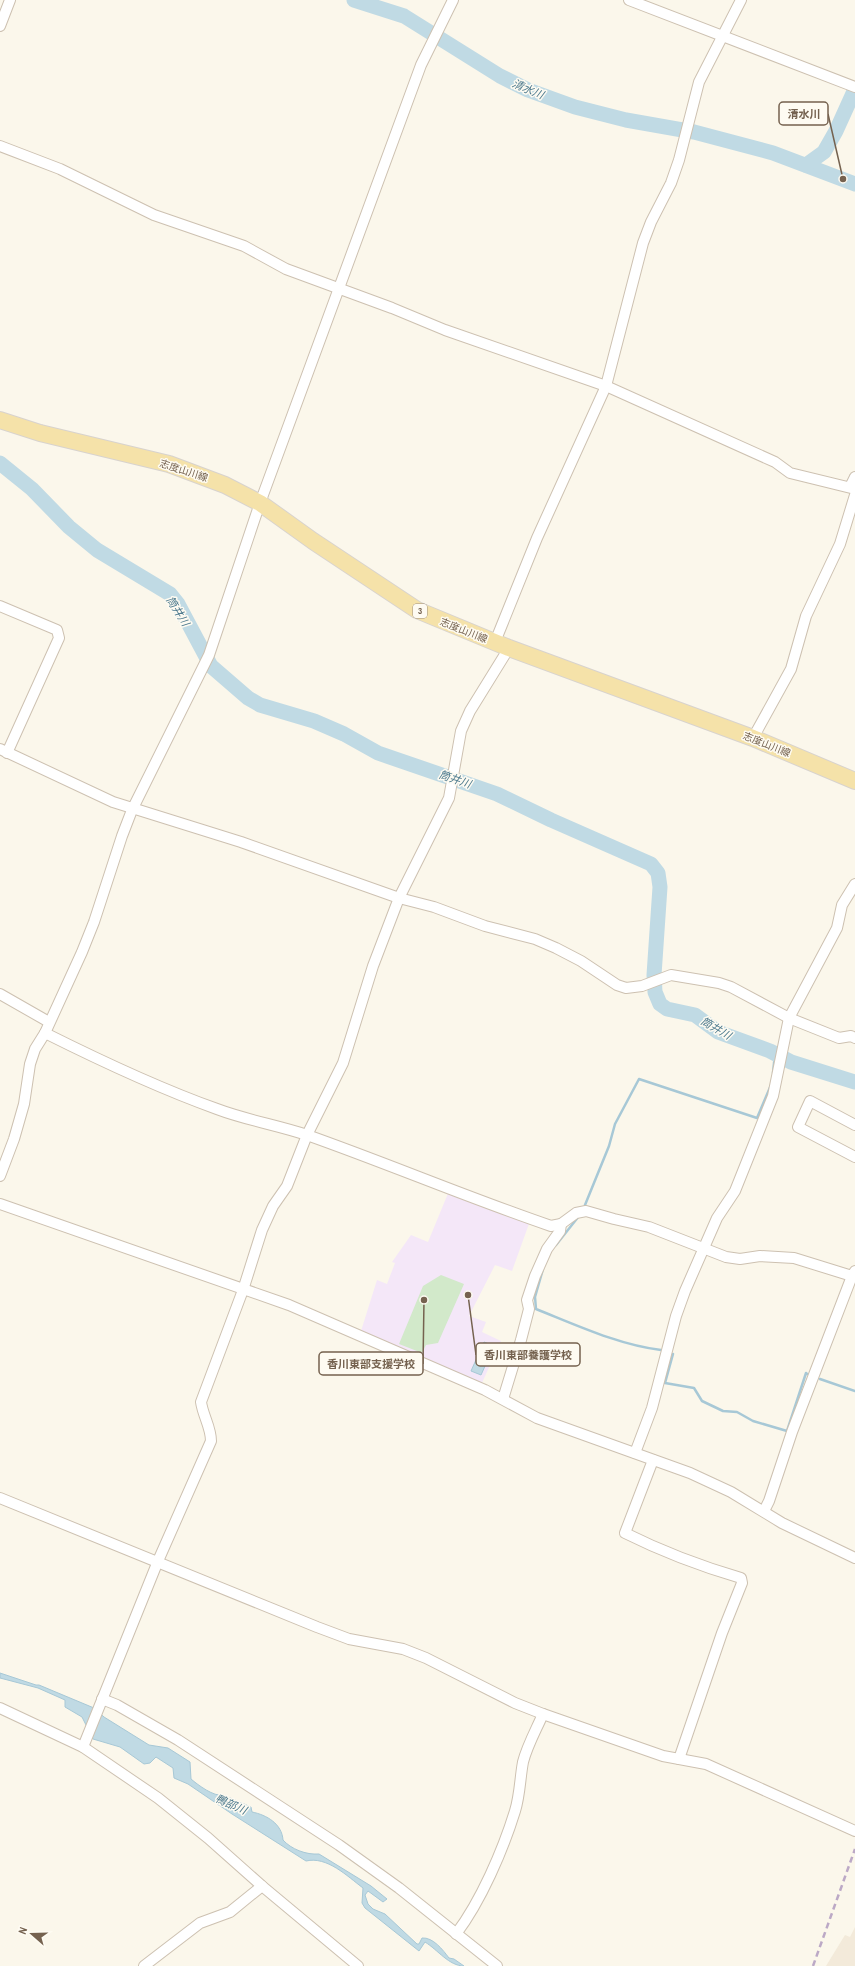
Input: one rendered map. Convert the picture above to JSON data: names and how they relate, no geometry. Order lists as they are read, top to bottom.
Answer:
{
  "streets": {
    "main road": ["志度山川線", "3"]
  },
  "water": ["清水川", "筒井川", "鴨部川"],
  "places": ["清水川", "香川東部養護学校", "香川東部支援学校"],
  "north": "left"
}
